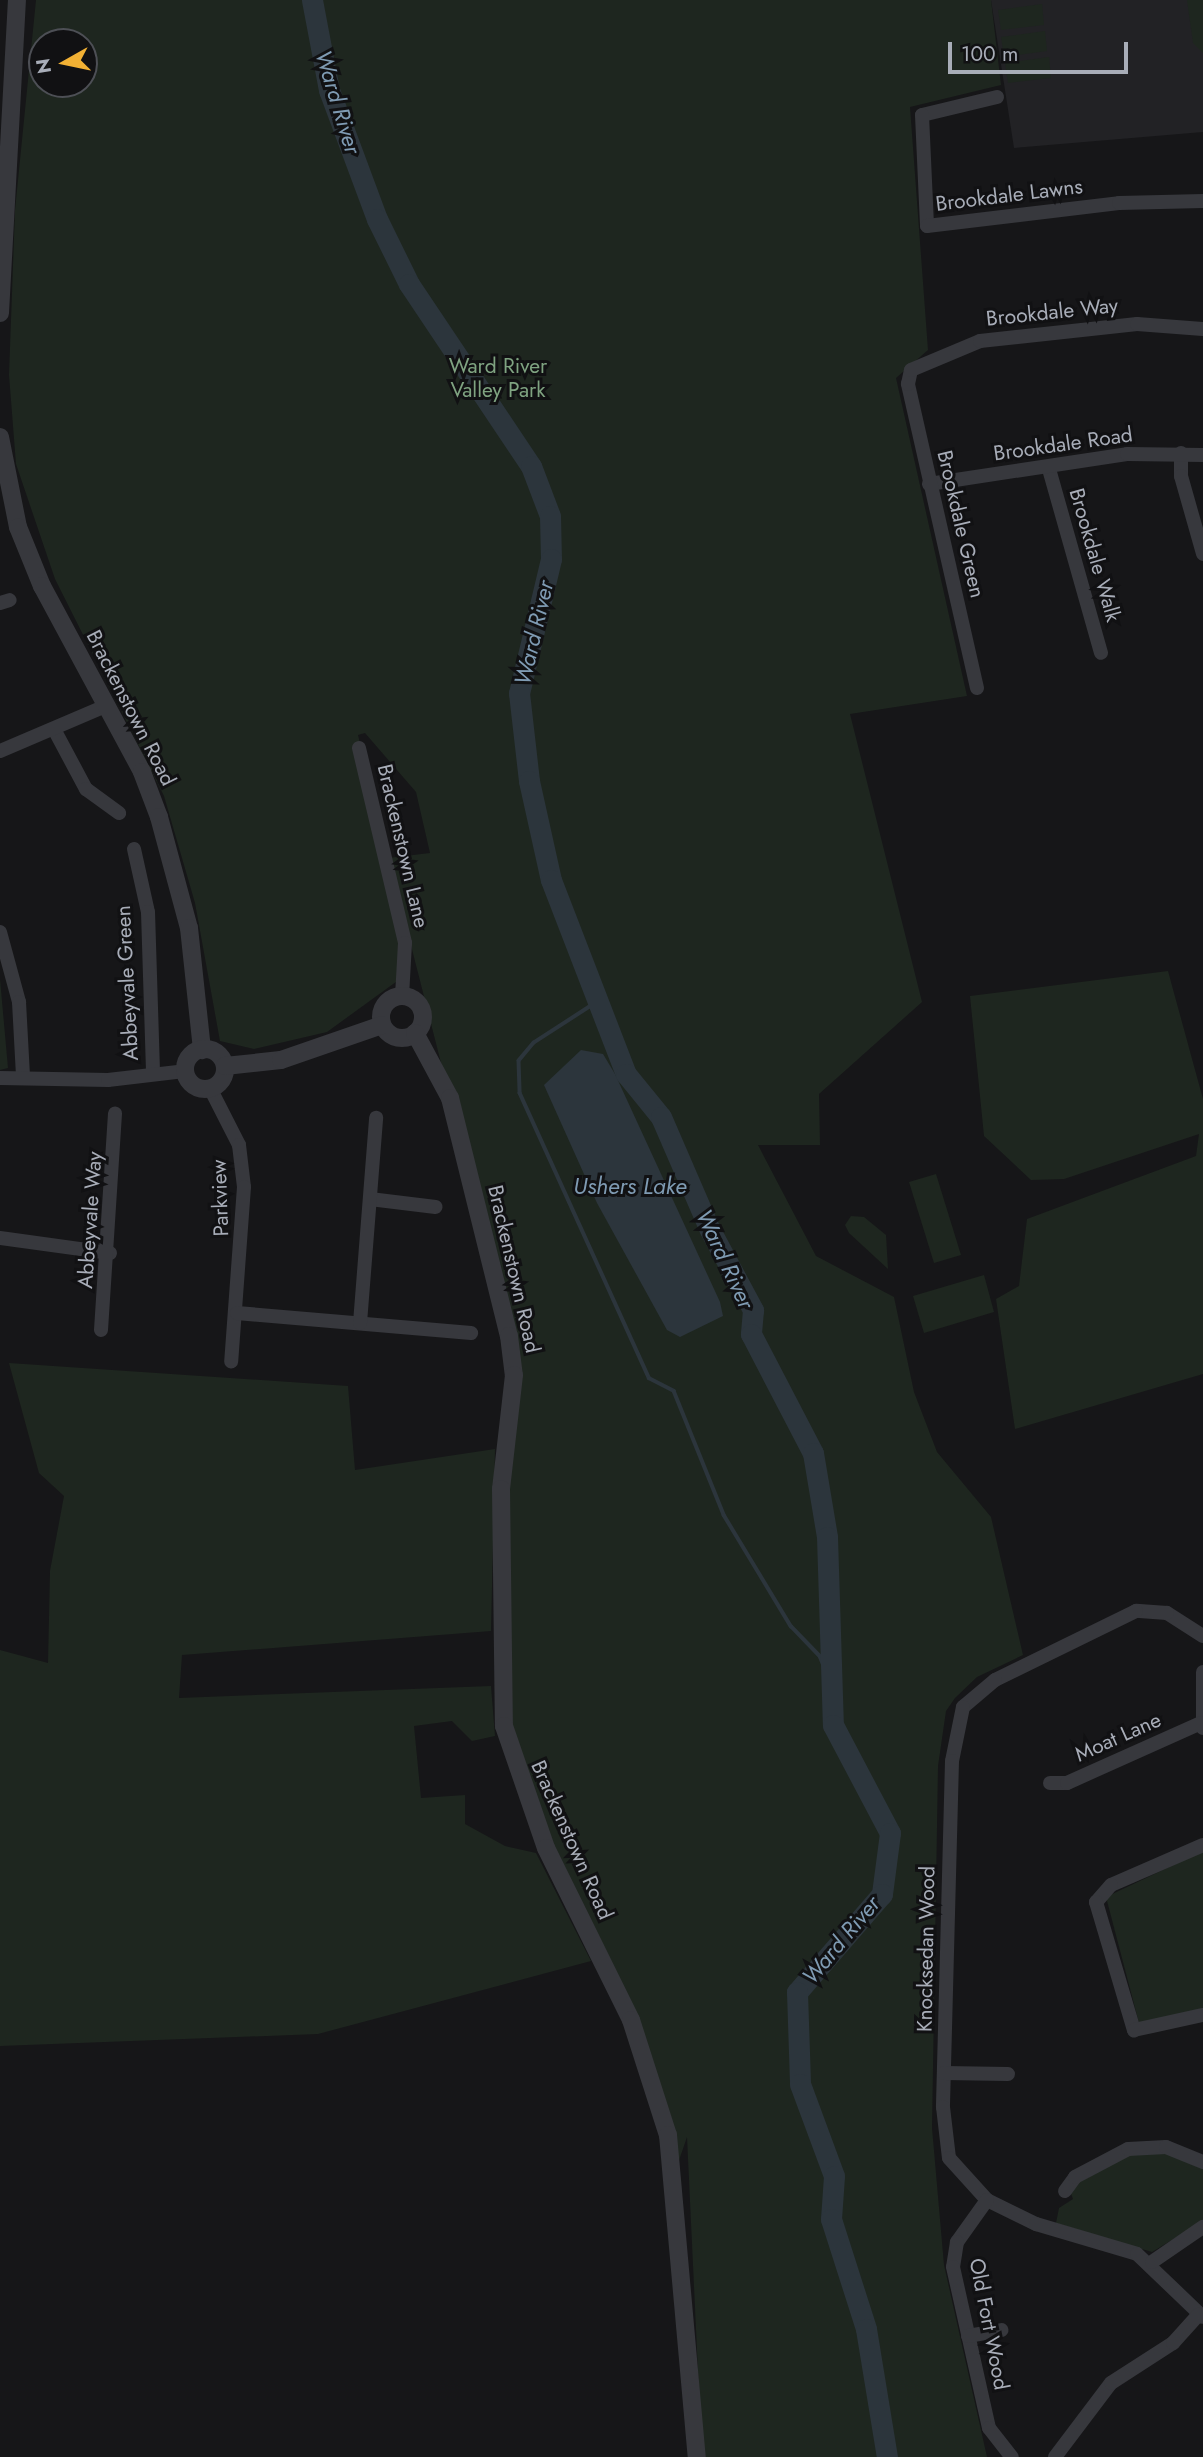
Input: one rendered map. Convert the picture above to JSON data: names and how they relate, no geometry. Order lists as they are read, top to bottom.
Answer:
{
  "streets": {
    "street": [
      "Brookdale Lawns",
      "Brookdale Way",
      "Brookdale Road",
      "Brookdale Green",
      "Brookdale Walk",
      "Brackenstown Road",
      "Brackenstown Lane",
      "Abbeyvale Green",
      "Parkview",
      "Abbeyvale Way",
      "Moat Lane",
      "Knocksedan Wood",
      "Old Fort Wood"
    ]
  },
  "crossings": [
    ["Brookdale Way", "Brookdale Green"],
    ["Brookdale Road", "Brookdale Green"],
    ["Brookdale Road", "Brookdale Walk"],
    ["Brackenstown Road", "Brackenstown Lane"],
    ["Brackenstown Road", "Parkview"],
    ["Knocksedan Wood", "Old Fort Wood"]
  ],
  "water": ["Ward River", "Ushers Lake"],
  "parks": ["Ward River Valley Park"],
  "scale_bar": "100 m",
  "north": "left"
}
